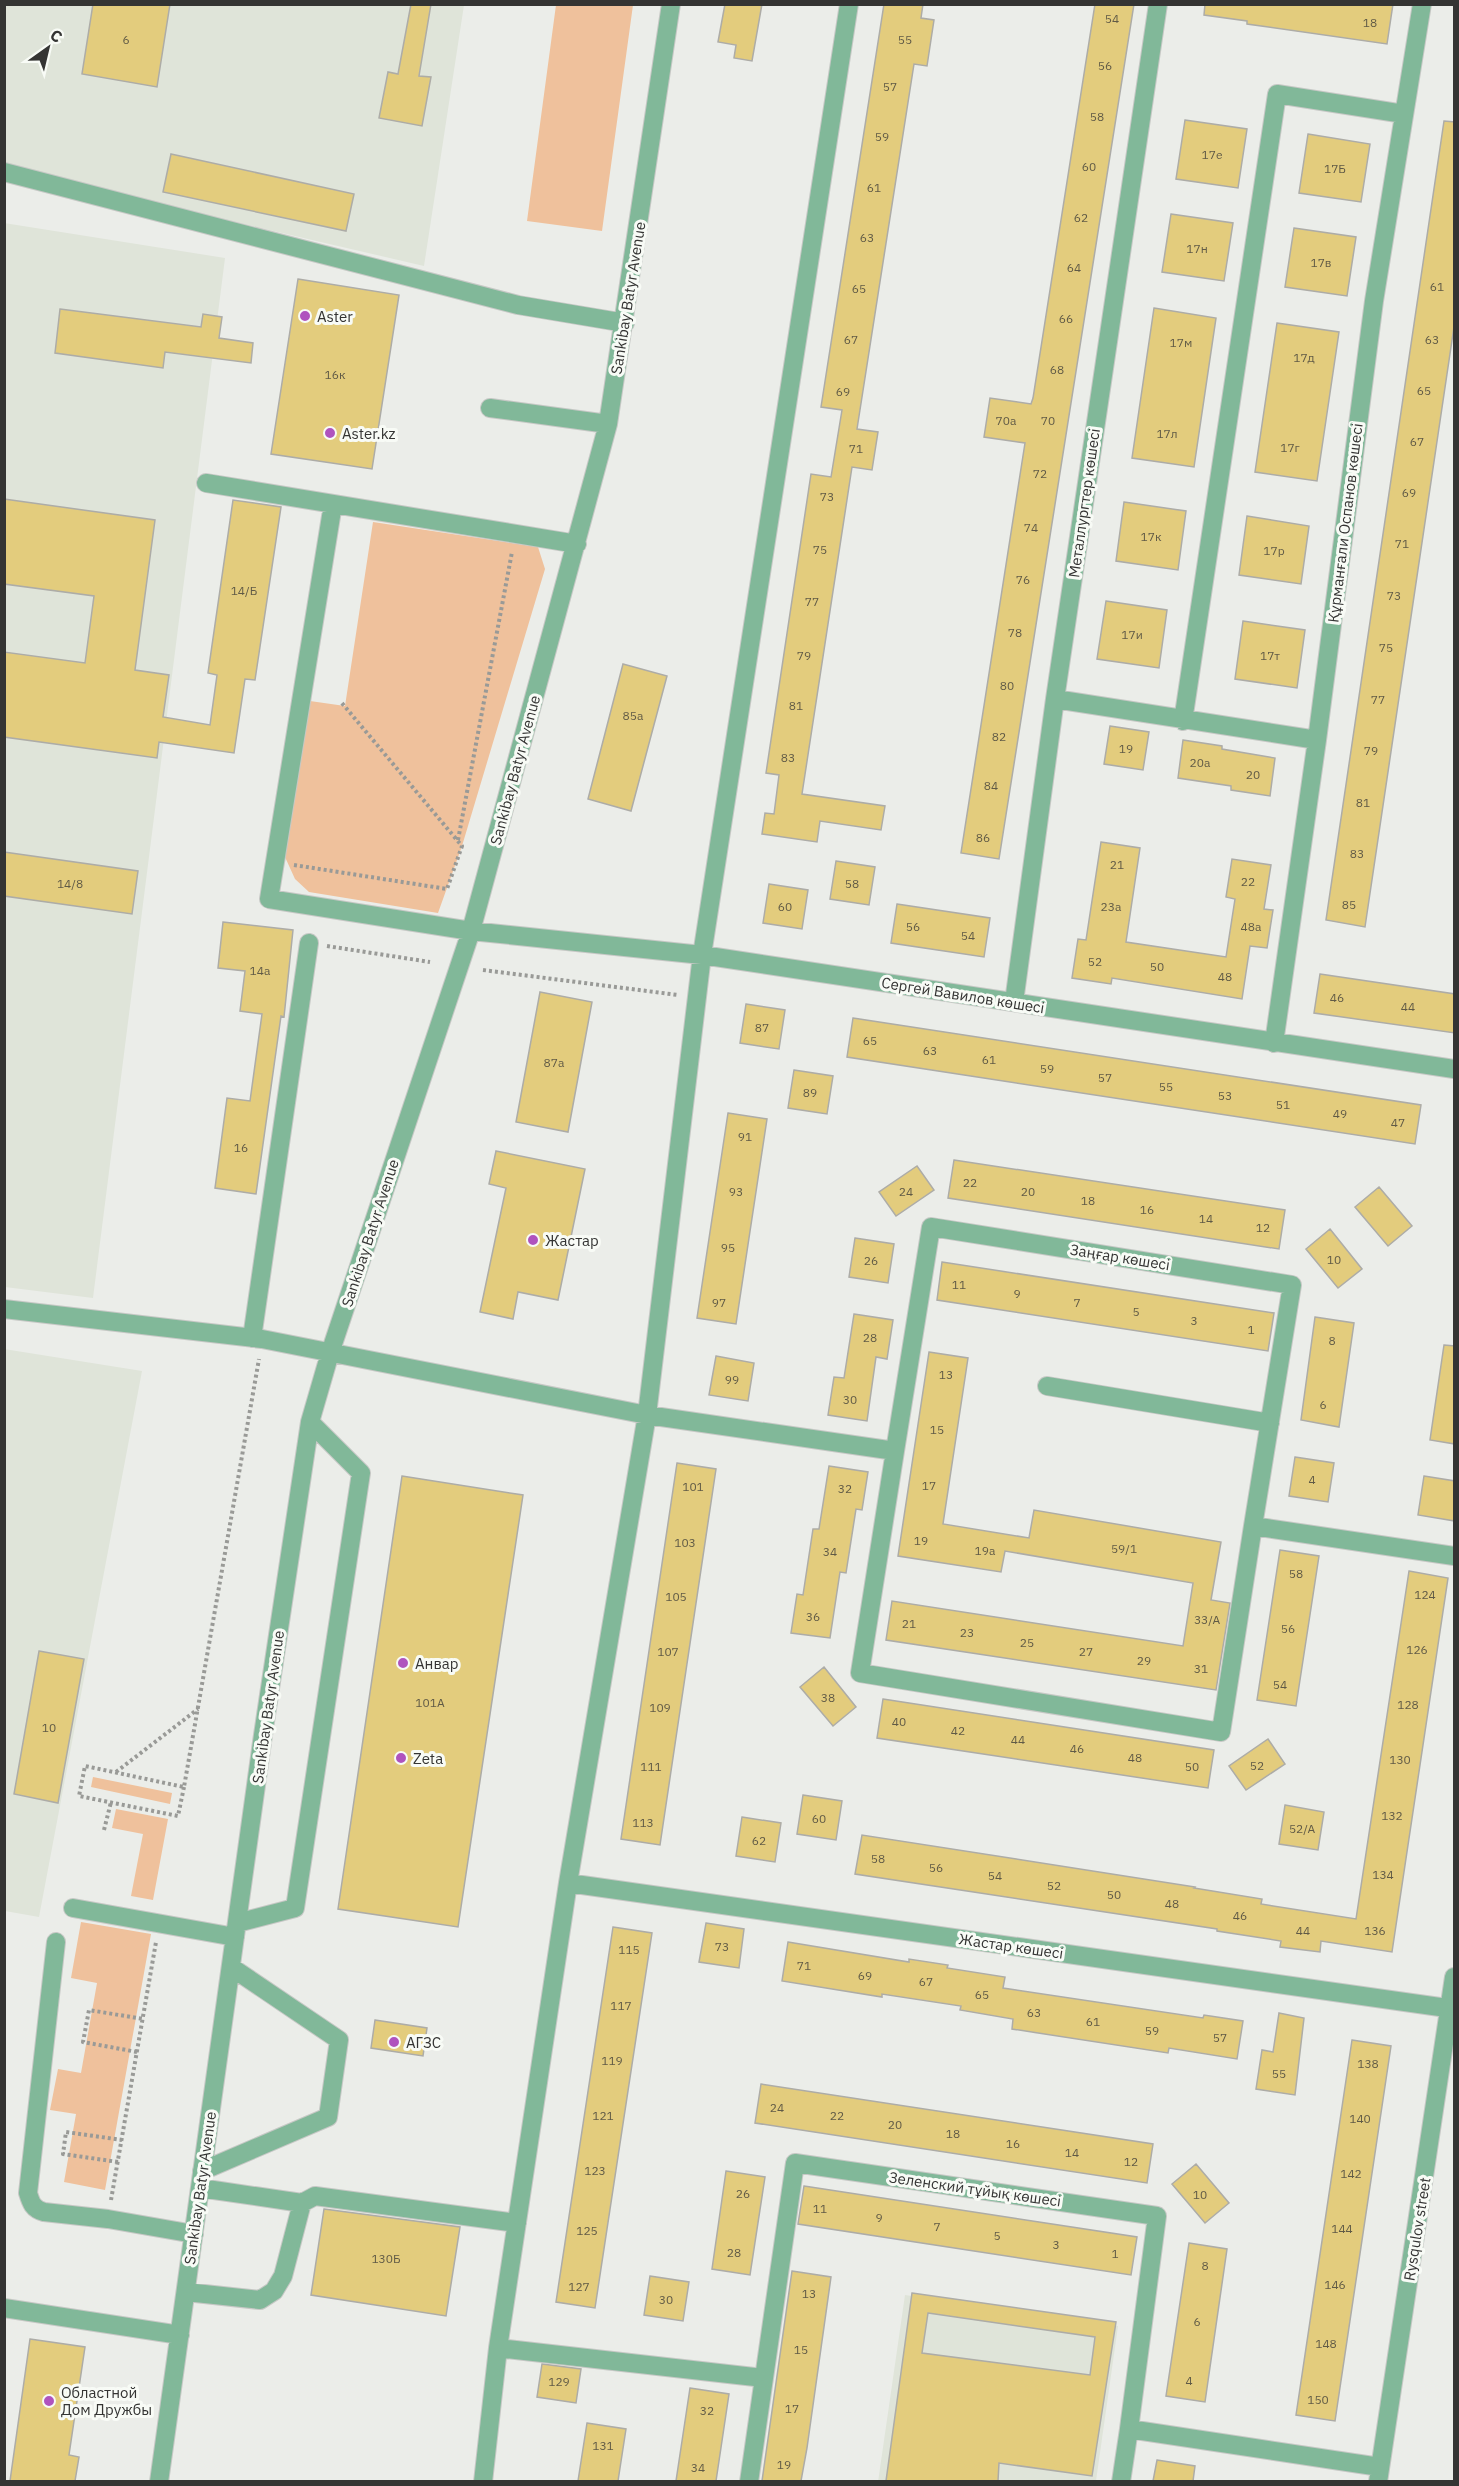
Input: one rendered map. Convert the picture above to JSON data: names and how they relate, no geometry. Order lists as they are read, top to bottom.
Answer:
{
  "streets": {
    "street": [
      "Sankibay Batyr Avenue",
      "Металлургтер көшесі",
      "Құрманғали Оспанов көшесі",
      "Сергей Вавилов көшесі",
      "Заңғар көшесі",
      "Жастар көшесі",
      "Зеленский тұйық көшесі",
      "Rysqulov street"
    ]
  },
  "crossings": [
    ["Sankibay Batyr Avenue", "Сергей Вавилов көшесі"],
    ["Металлургтер көшесі", "Сергей Вавилов көшесі"],
    ["Құрманғали Оспанов көшесі", "Сергей Вавилов көшесі"],
    ["Жастар көшесі", "Rysqulov street"]
  ],
  "places": [
    "Aster",
    "Aster.kz",
    "Жастар",
    "Анвар",
    "Zeta",
    "АГЗС",
    "Областной Дом Дружбы"
  ],
  "house_numbers": [
    "54",
    "18",
    "6",
    "55",
    "56",
    "57",
    "58",
    "59",
    "17е",
    "60",
    "17Б",
    "61",
    "62",
    "63",
    "17н",
    "17в",
    "64",
    "61",
    "65",
    "66",
    "67",
    "63",
    "17м",
    "17д",
    "68",
    "16к",
    "65",
    "69",
    "70а",
    "70",
    "17л",
    "67",
    "17г",
    "71",
    "72",
    "69",
    "73",
    "74",
    "17к",
    "71",
    "75",
    "17р",
    "76",
    "14/Б",
    "73",
    "77",
    "78",
    "17и",
    "75",
    "79",
    "17т",
    "80",
    "77",
    "81",
    "85а",
    "82",
    "19",
    "79",
    "83",
    "20а",
    "20",
    "84",
    "81",
    "86",
    "83",
    "21",
    "22",
    "14/8",
    "58",
    "85",
    "60",
    "23а",
    "56",
    "48а",
    "54",
    "52",
    "50",
    "14а",
    "48",
    "46",
    "44",
    "87",
    "65",
    "63",
    "61",
    "87а",
    "59",
    "57",
    "55",
    "89",
    "53",
    "51",
    "49",
    "47",
    "91",
    "16",
    "22",
    "93",
    "24",
    "20",
    "18",
    "16",
    "14",
    "12",
    "95",
    "10",
    "26",
    "11",
    "9",
    "97",
    "7",
    "5",
    "3",
    "1",
    "28",
    "8",
    "13",
    "99",
    "30",
    "6",
    "15",
    "4",
    "17",
    "101",
    "32",
    "19",
    "103",
    "59/1",
    "19а",
    "34",
    "58",
    "124",
    "105",
    "36",
    "33/А",
    "21",
    "56",
    "23",
    "25",
    "126",
    "107",
    "27",
    "29",
    "31",
    "54",
    "38",
    "101А",
    "128",
    "109",
    "40",
    "10",
    "42",
    "44",
    "46",
    "48",
    "130",
    "52",
    "111",
    "50",
    "132",
    "60",
    "113",
    "52/А",
    "62",
    "58",
    "56",
    "134",
    "54",
    "52",
    "50",
    "48",
    "46",
    "44",
    "136",
    "73",
    "115",
    "71",
    "69",
    "67",
    "65",
    "117",
    "63",
    "61",
    "59",
    "57",
    "119",
    "138",
    "55",
    "24",
    "121",
    "22",
    "140",
    "20",
    "18",
    "16",
    "14",
    "12",
    "123",
    "142",
    "26",
    "10",
    "11",
    "9",
    "7",
    "144",
    "125",
    "5",
    "3",
    "28",
    "1",
    "130Б",
    "8",
    "146",
    "127",
    "13",
    "30",
    "6",
    "148",
    "15",
    "4",
    "129",
    "150",
    "17",
    "32",
    "131",
    "19",
    "34"
  ],
  "north": "top right"
}
